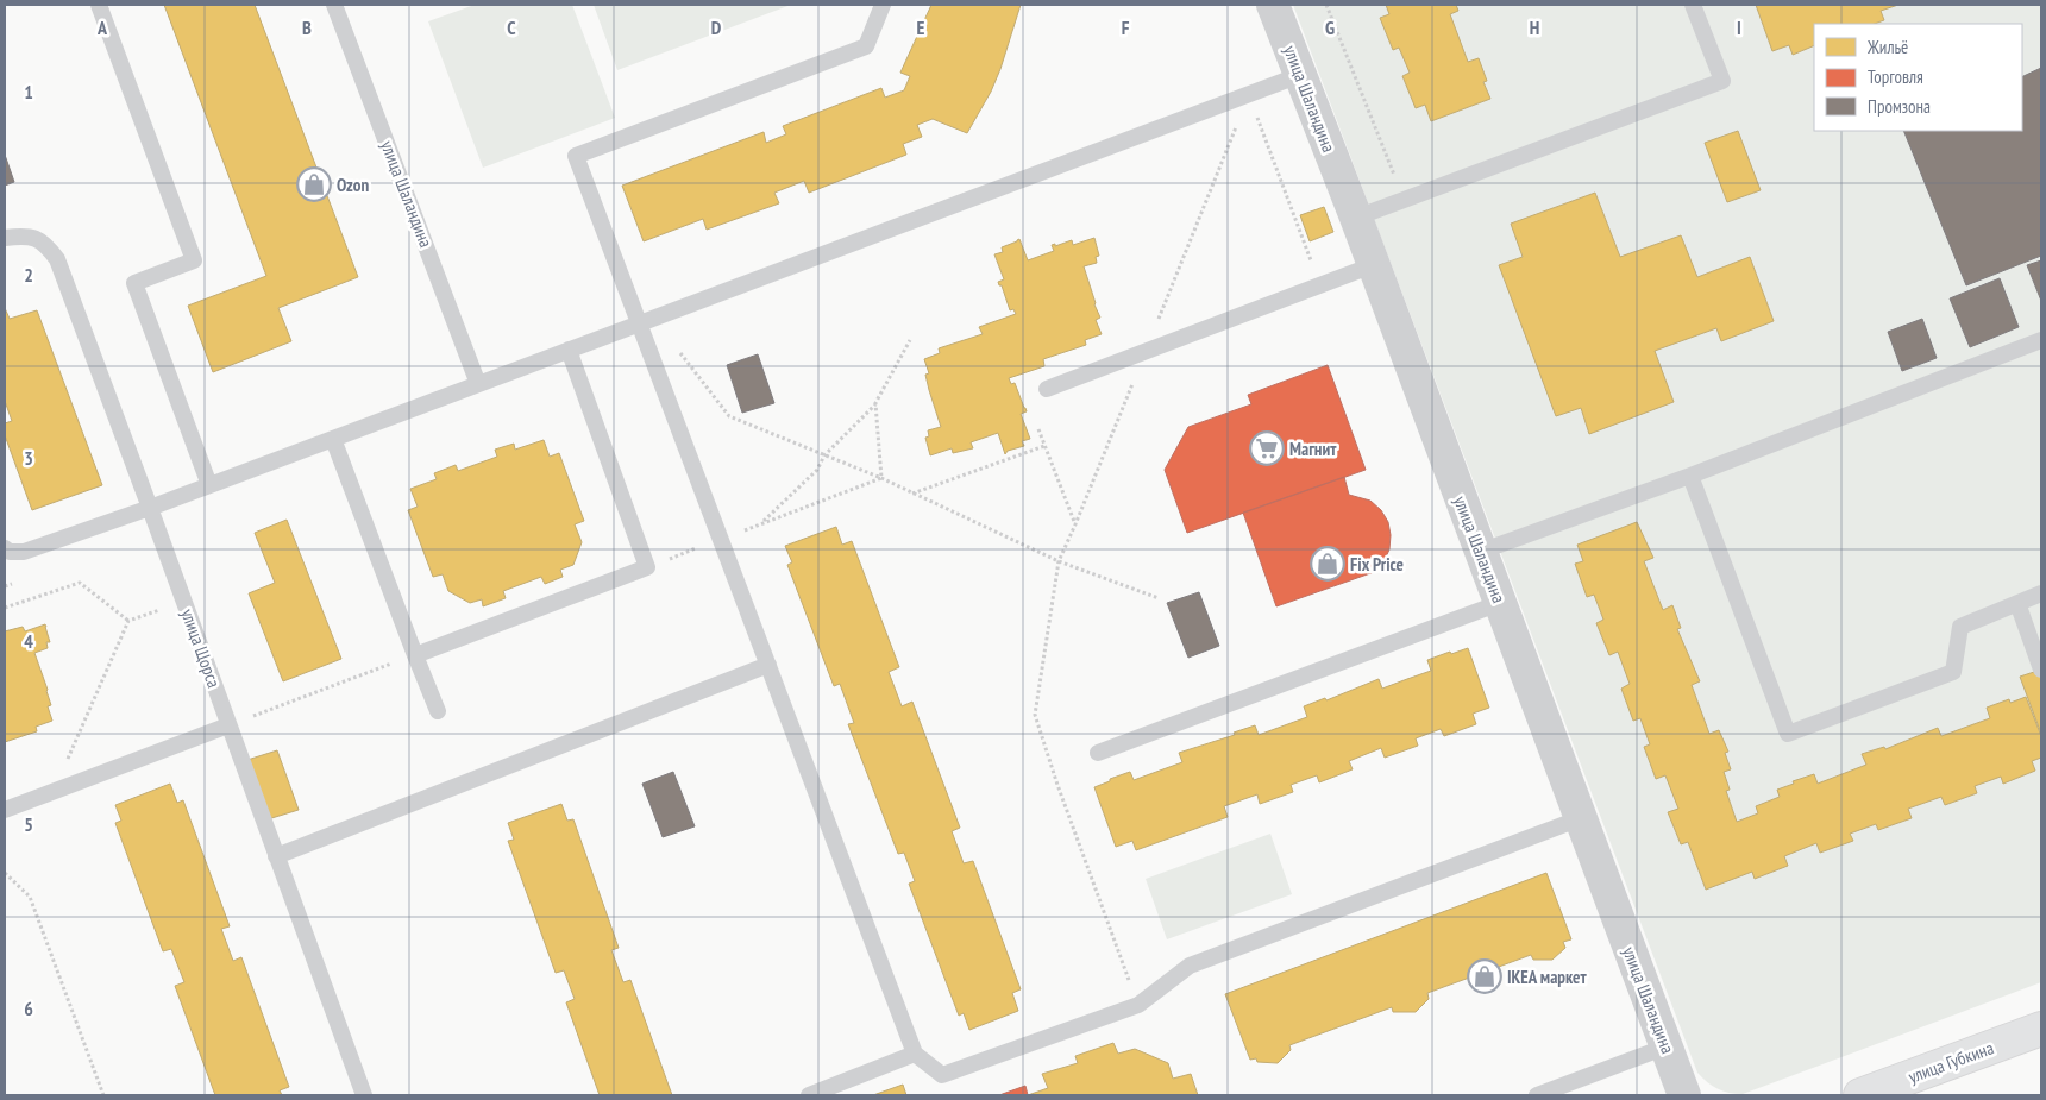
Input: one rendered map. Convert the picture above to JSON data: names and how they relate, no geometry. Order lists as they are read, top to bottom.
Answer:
{
  "streets": {
    "main road": ["улица Губкина"],
    "street": ["улица Шаландина"],
    "lane": ["улица Щорса"]
  },
  "places": {
    "shop": ["Ozon", "Fix Price", "IKEA маркет"],
    "supermarket": ["Магнит"]
  },
  "legend": ["Жильё", "Торговля", "Промзона"],
  "grid": {
    "columns": [
      "A",
      "B",
      "C",
      "D",
      "E",
      "F",
      "G",
      "H",
      "I"
    ],
    "rows": [
      "1",
      "2",
      "3",
      "4",
      "5",
      "6"
    ]
  }
}
